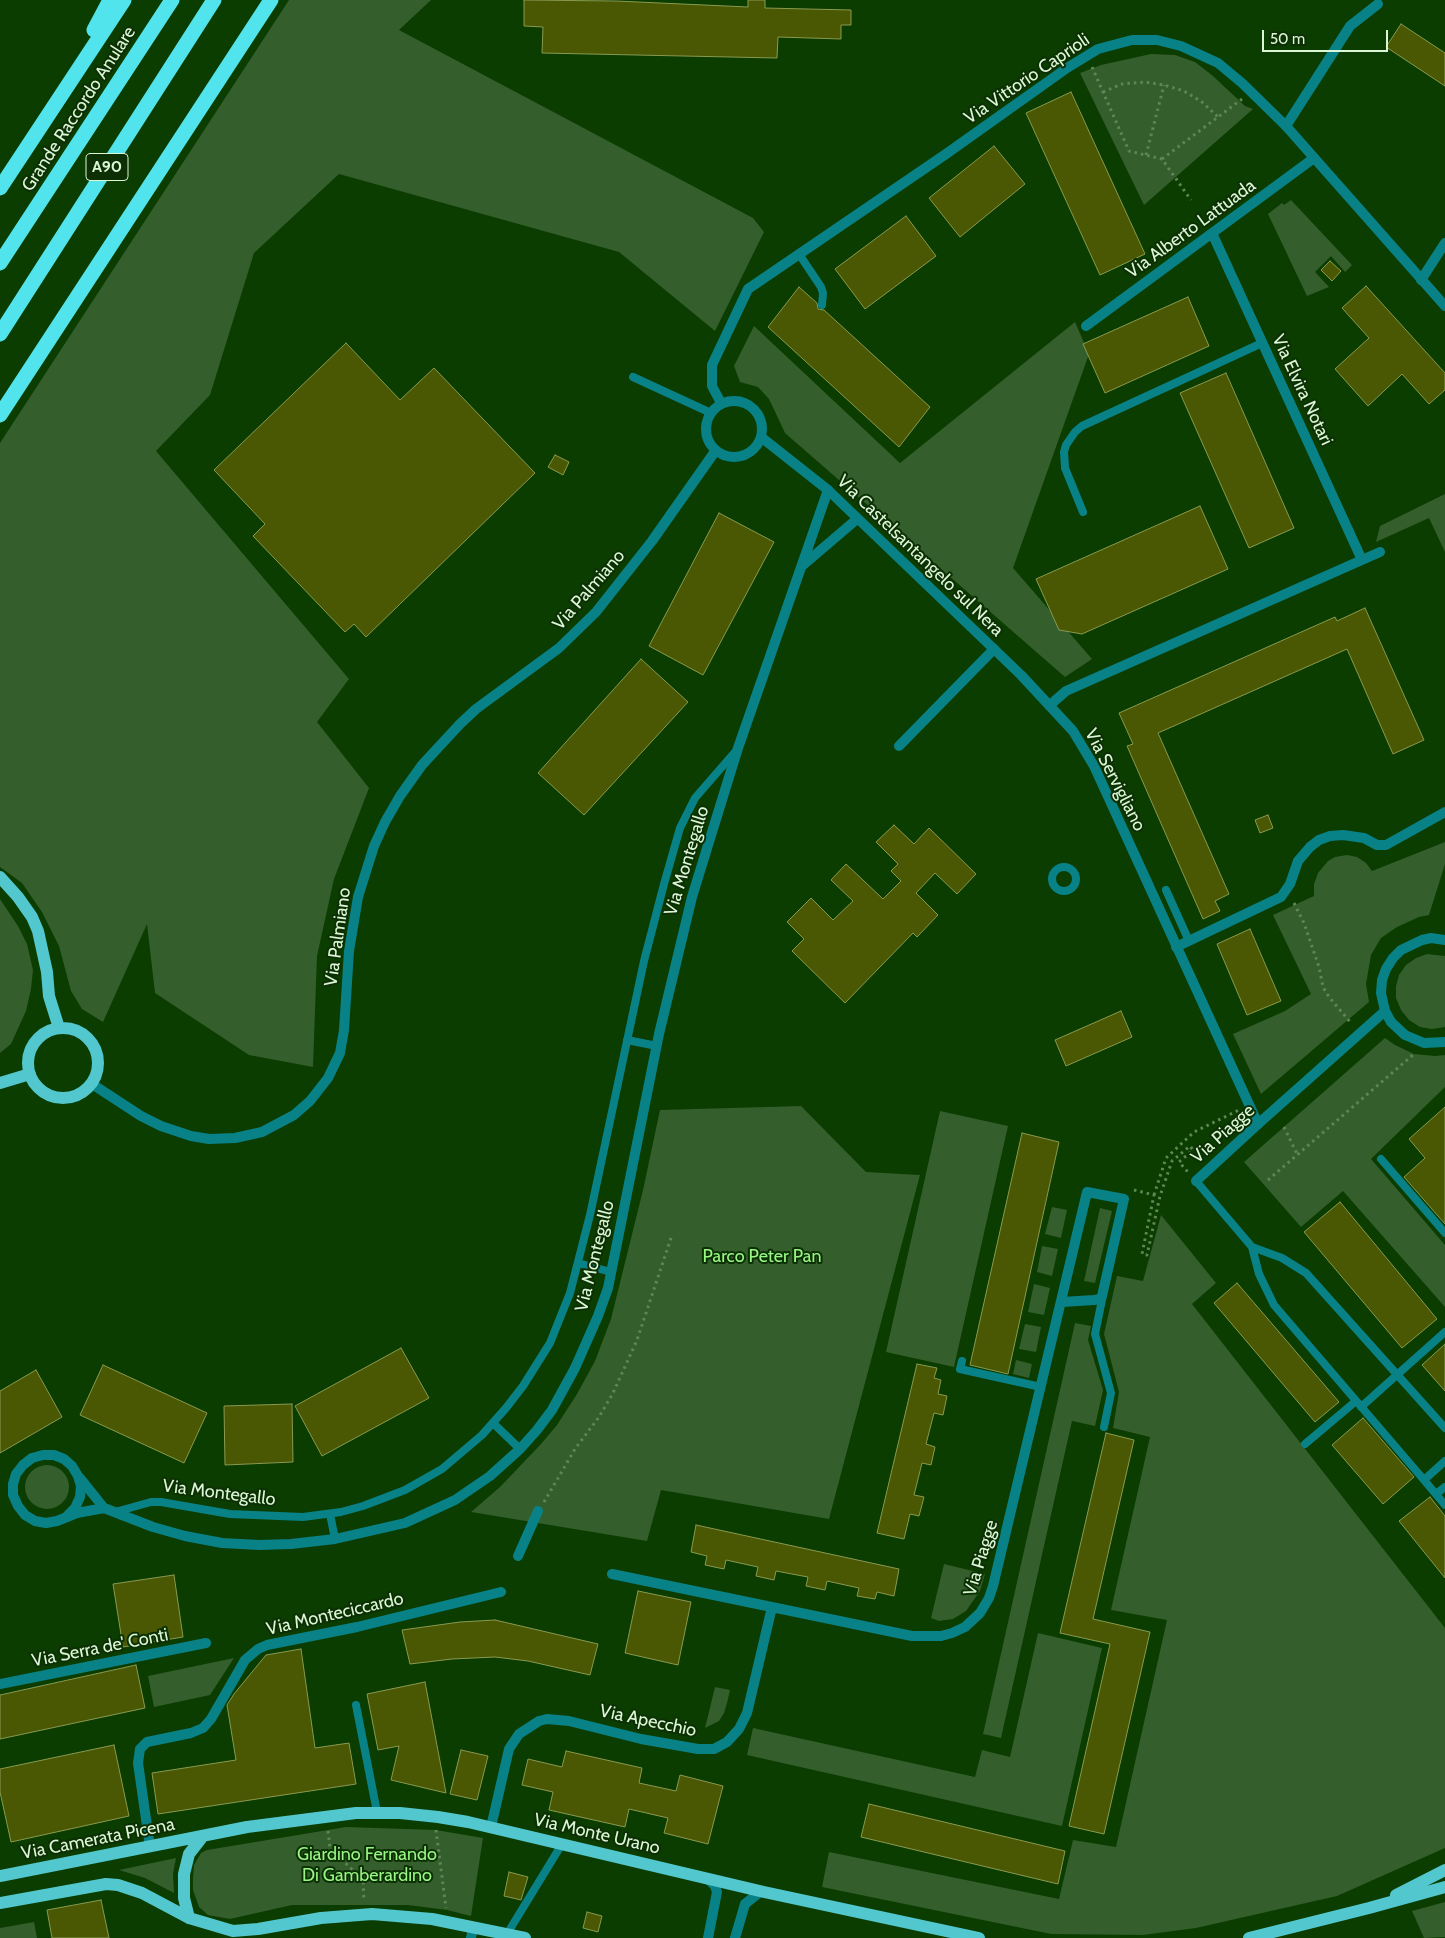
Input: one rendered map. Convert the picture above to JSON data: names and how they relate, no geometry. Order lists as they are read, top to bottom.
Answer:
{
  "streets": {
    "highway": ["Grande Raccordo Anulare", "A90"],
    "main road": ["Via Monte Urano", "Via Camerata Picena"],
    "street": [
      "Via Vittorio Caprioli",
      "Via Alberto Lattuada",
      "Via Elvira Notari",
      "Via Castelsantangelo sul Nera",
      "Via Palmiano",
      "Via Servigliano",
      "Via Montegallo",
      "Via Piagge",
      "Via Monteciccardo",
      "Via Serra de' Conti",
      "Via Apecchio"
    ]
  },
  "crossings": [
    ["Via Vittorio Caprioli", "Via Alberto Lattuada"],
    ["Via Vittorio Caprioli", "Via Castelsantangelo sul Nera"],
    ["Via Vittorio Caprioli", "Via Palmiano"],
    ["Via Alberto Lattuada", "Via Elvira Notari"],
    ["Via Castelsantangelo sul Nera", "Via Palmiano"],
    ["Via Castelsantangelo sul Nera", "Via Servigliano"],
    ["Via Castelsantangelo sul Nera", "Via Montegallo"],
    ["Via Servigliano", "Via Piagge"],
    ["Via Piagge", "Via Apecchio"],
    ["Via Monteciccardo", "Via Camerata Picena"],
    ["Via Apecchio", "Via Monte Urano"],
    ["Via Monte Urano", "Via Camerata Picena"]
  ],
  "parks": ["Parco Peter Pan", "Giardino Fernando Di Gamberardino"],
  "scale_bar": "50 m"
}
